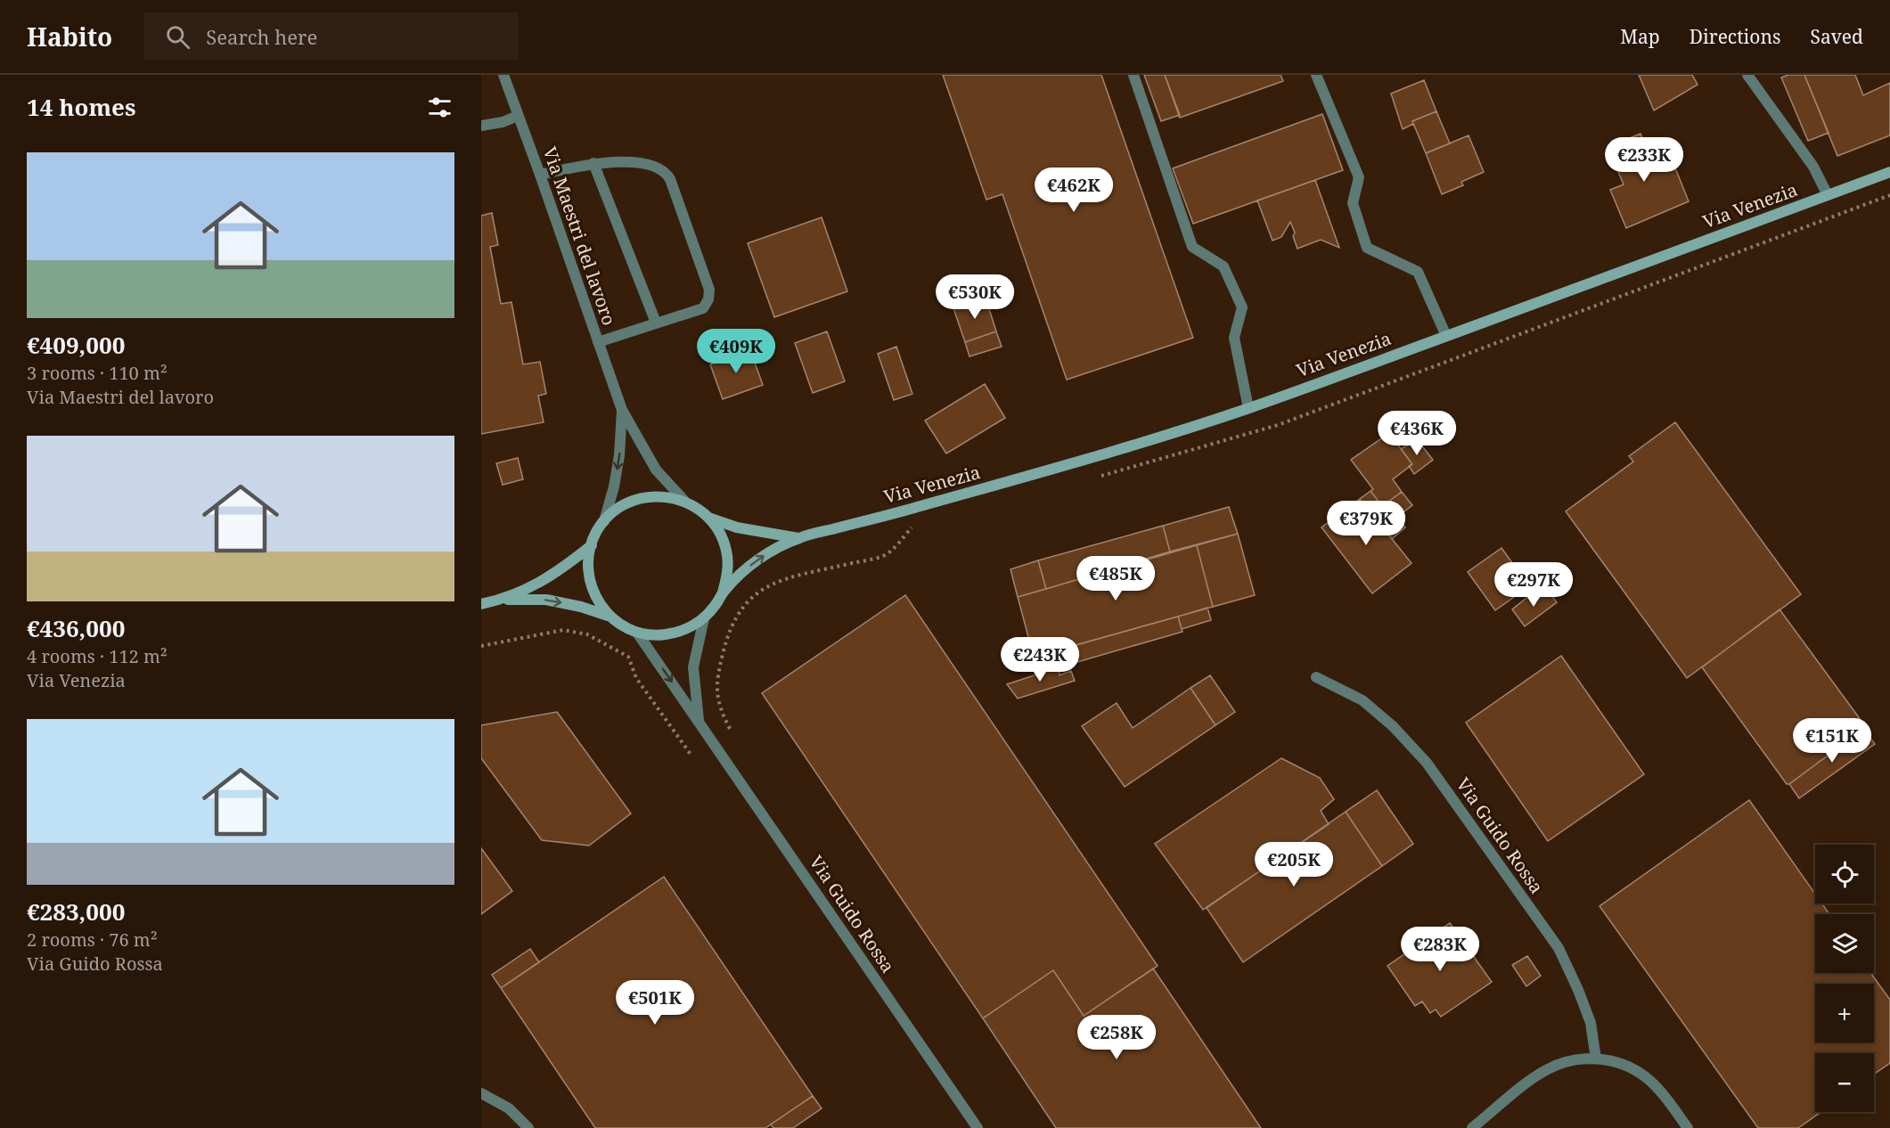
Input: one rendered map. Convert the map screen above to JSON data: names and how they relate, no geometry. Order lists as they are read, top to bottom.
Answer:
{
  "streets": {
    "main road": ["Via Venezia"],
    "street": ["Via Maestri del lavoro", "Via Guido Rossa"]
  },
  "crossings": [
    ["Via Venezia", "Via Maestri del lavoro"],
    ["Via Venezia", "Via Guido Rossa"],
    ["Via Maestri del lavoro", "Via Guido Rossa"]
  ],
  "page": {
    "header": "Habito",
    "search": "Search here",
    "nav": ["Map", "Directions", "Saved"],
    "heading": "14 homes",
    "price": [
      "€233K",
      "€462K",
      "€530K",
      "€409K",
      "€436K",
      "€379K",
      "€485K",
      "€297K",
      "€243K",
      "€151K",
      "€205K",
      "€283K",
      "€501K",
      "€258K"
    ],
    "list": [
      {
        "name": "€409,000",
        "note": "3 rooms · 110 m² · Via Maestri del lavoro"
      },
      {
        "name": "€436,000",
        "note": "4 rooms · 112 m² · Via Venezia"
      },
      {
        "name": "€283,000",
        "note": "2 rooms · 76 m² · Via Guido Rossa"
      }
    ],
    "map_buttons": ["+", "−"]
  }
}
